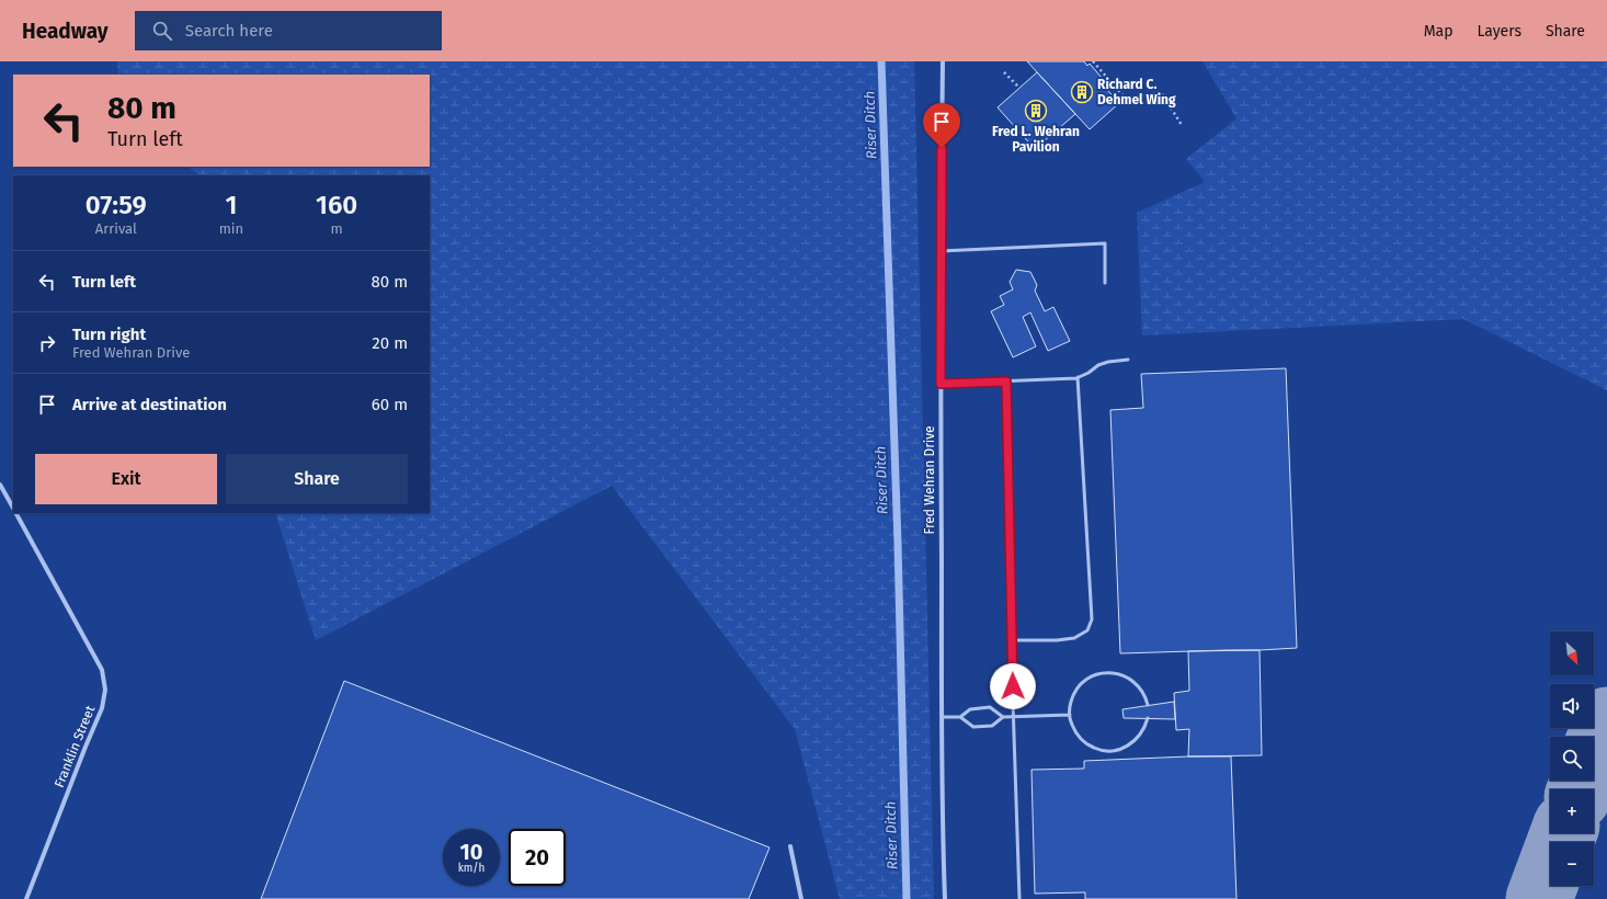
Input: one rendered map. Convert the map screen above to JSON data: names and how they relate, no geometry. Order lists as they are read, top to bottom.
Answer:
{
  "streets": {
    "street": ["Fred Wehran Drive", "Franklin Street"]
  },
  "water": ["Riser Ditch"],
  "places": {
    "building": ["Richard C. Dehmel Wing", "Fred L. Wehran Pavilion"]
  },
  "north": "bottom right",
  "page": {
    "header": "Headway",
    "search": "Search here",
    "nav": ["Map", "Layers", "Share"],
    "turn": ["80 m", "Turn left"],
    "eta": [
      "07:59",
      "Arrival",
      "1",
      "min",
      "160",
      "m"
    ],
    "list": [
      {
        "name": "Turn left",
        "value": "80 m"
      },
      {
        "name": "Turn right",
        "note": "Fred Wehran Drive",
        "value": "20 m"
      },
      {
        "name": "Arrive at destination",
        "value": "60 m"
      }
    ],
    "buttons": ["Exit", "Share"],
    "map_buttons": ["+", "−"],
    "speed": "10 km/h",
    "limit": "20"
  }
}
